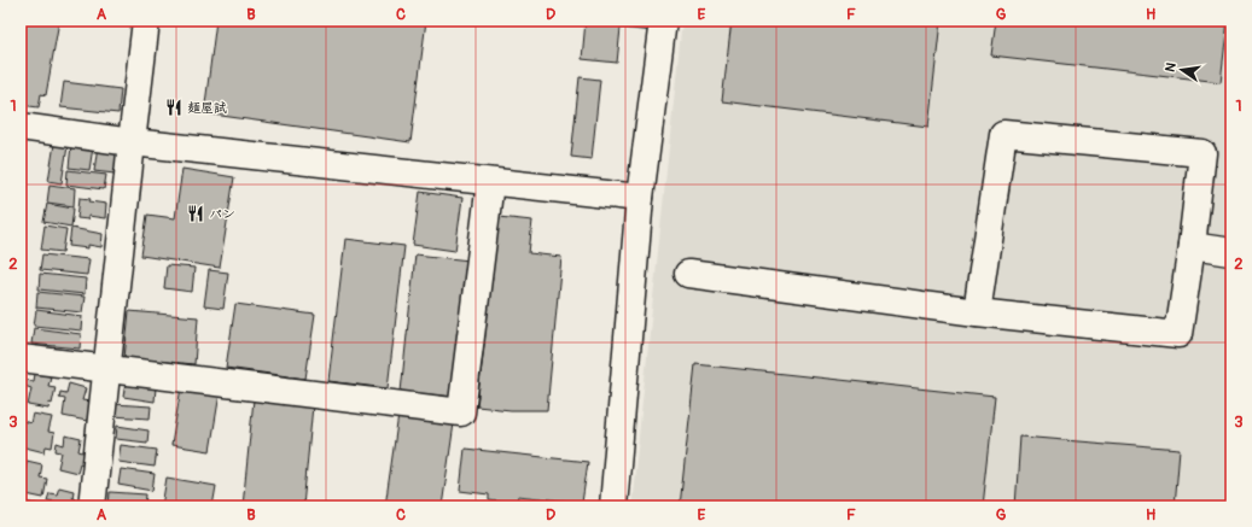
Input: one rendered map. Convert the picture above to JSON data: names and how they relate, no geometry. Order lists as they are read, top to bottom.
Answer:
{
  "places": {
    "restaurant": ["麺屋試", "パン"]
  },
  "north": "left",
  "grid": {
    "columns": [
      "A",
      "B",
      "C",
      "D",
      "E",
      "F",
      "G",
      "H"
    ],
    "rows": ["1", "2", "3"]
  }
}
